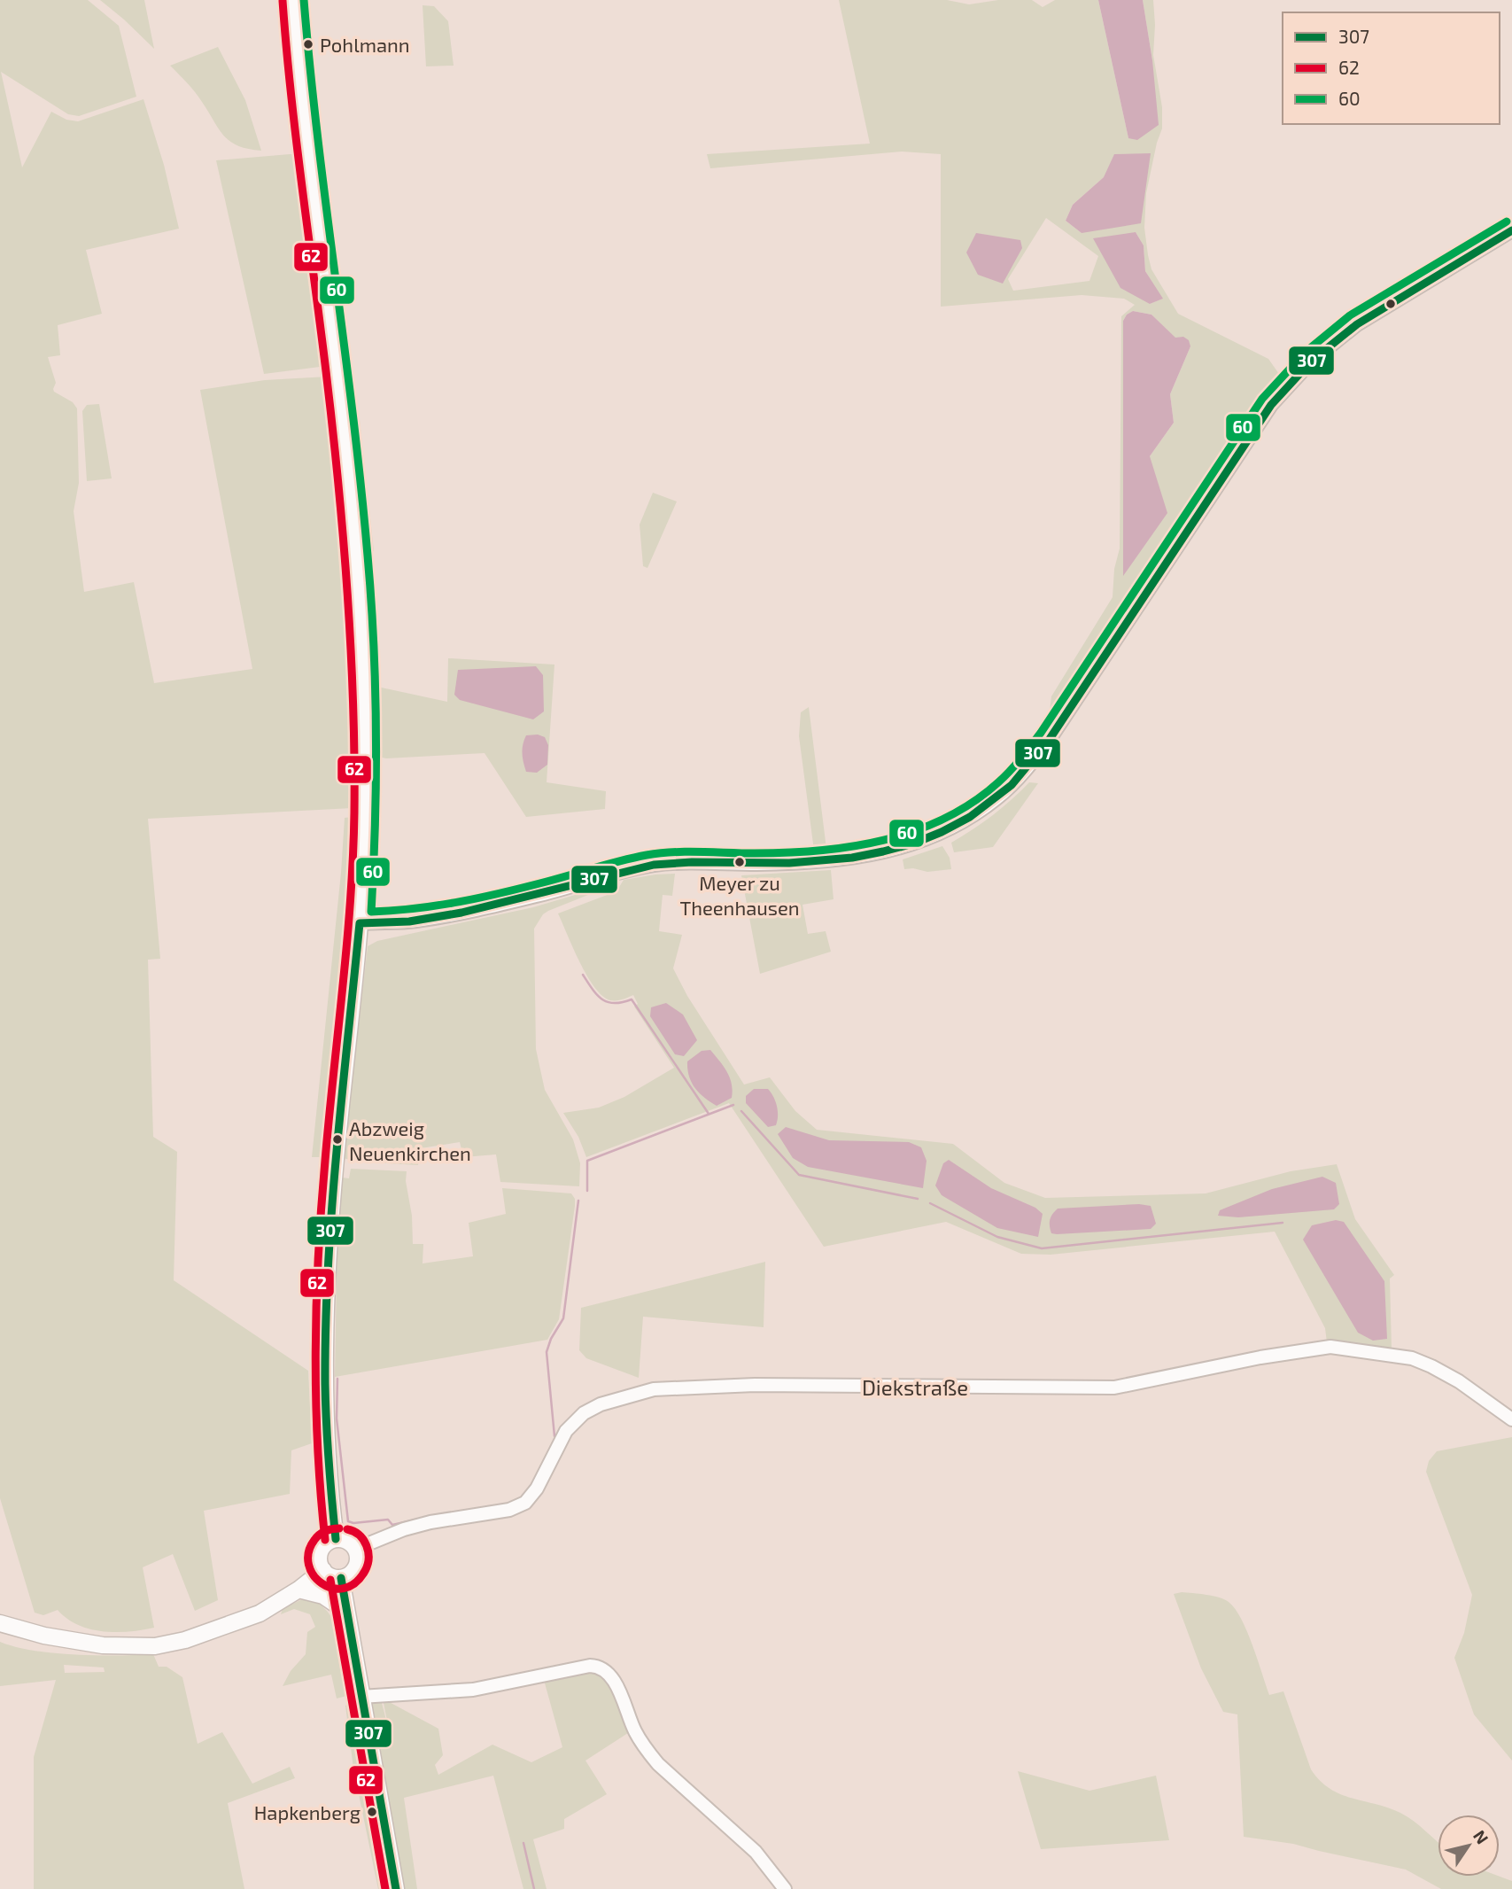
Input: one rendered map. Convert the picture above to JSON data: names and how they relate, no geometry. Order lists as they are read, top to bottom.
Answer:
{
  "streets": {
    "street": ["Diekstraße"]
  },
  "places": [
    "Pohlmann",
    "Meyer zu Theenhausen",
    "Abzweig Neuenkirchen",
    "Hapkenberg"
  ],
  "lines": ["transit line 60", "transit line 62", "transit line 307"],
  "legend": ["307", "62", "60"],
  "north": "top right"
}
